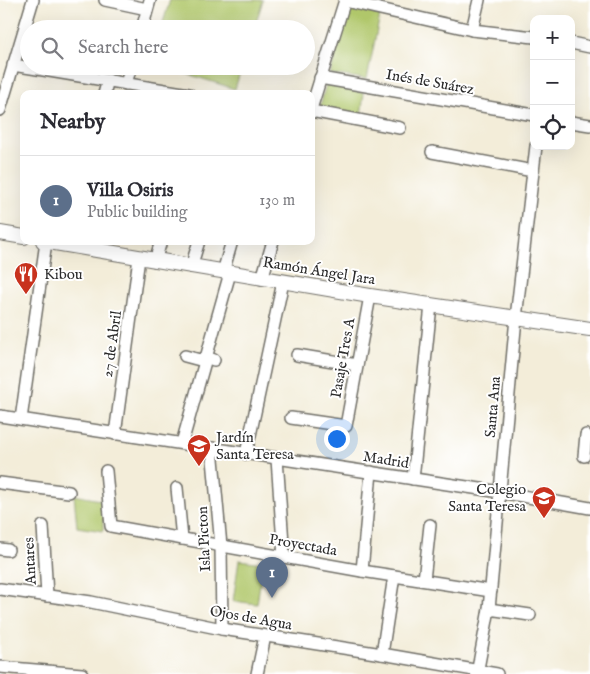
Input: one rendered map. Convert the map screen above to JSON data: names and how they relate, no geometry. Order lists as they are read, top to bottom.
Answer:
{
  "streets": {
    "main road": ["Ramón Ángel Jara"],
    "street": [
      "Inés de Suárez",
      "27 de Abril",
      "Pasaje Tres A",
      "Santa Ana",
      "Madrid",
      "Isla Picton",
      "Proyectada",
      "Antares",
      "Ojos de Agua"
    ]
  },
  "crossings": [
    ["Ramón Ángel Jara", "27 de Abril"],
    ["Ramón Ángel Jara", "Pasaje Tres A"],
    ["Ramón Ángel Jara", "Santa Ana"],
    ["27 de Abril", "Madrid"],
    ["Santa Ana", "Madrid"],
    ["Santa Ana", "Proyectada"],
    ["Santa Ana", "Ojos de Agua"],
    ["Madrid", "Isla Picton"],
    ["Isla Picton", "Proyectada"],
    ["Isla Picton", "Ojos de Agua"],
    ["Antares", "Ojos de Agua"]
  ],
  "places": {
    "restaurant": ["Kibou"],
    "school or university": ["Jardín Santa Teresa", "Colegio Santa Teresa"]
  },
  "page": {
    "map_buttons": ["+", "−"],
    "search": "Search here",
    "heading": "Nearby",
    "list": [
      {
        "mark": "1",
        "name": "Villa Osiris",
        "note": "Public building",
        "value": "130 m"
      }
    ],
    "pins": "1"
  }
}
